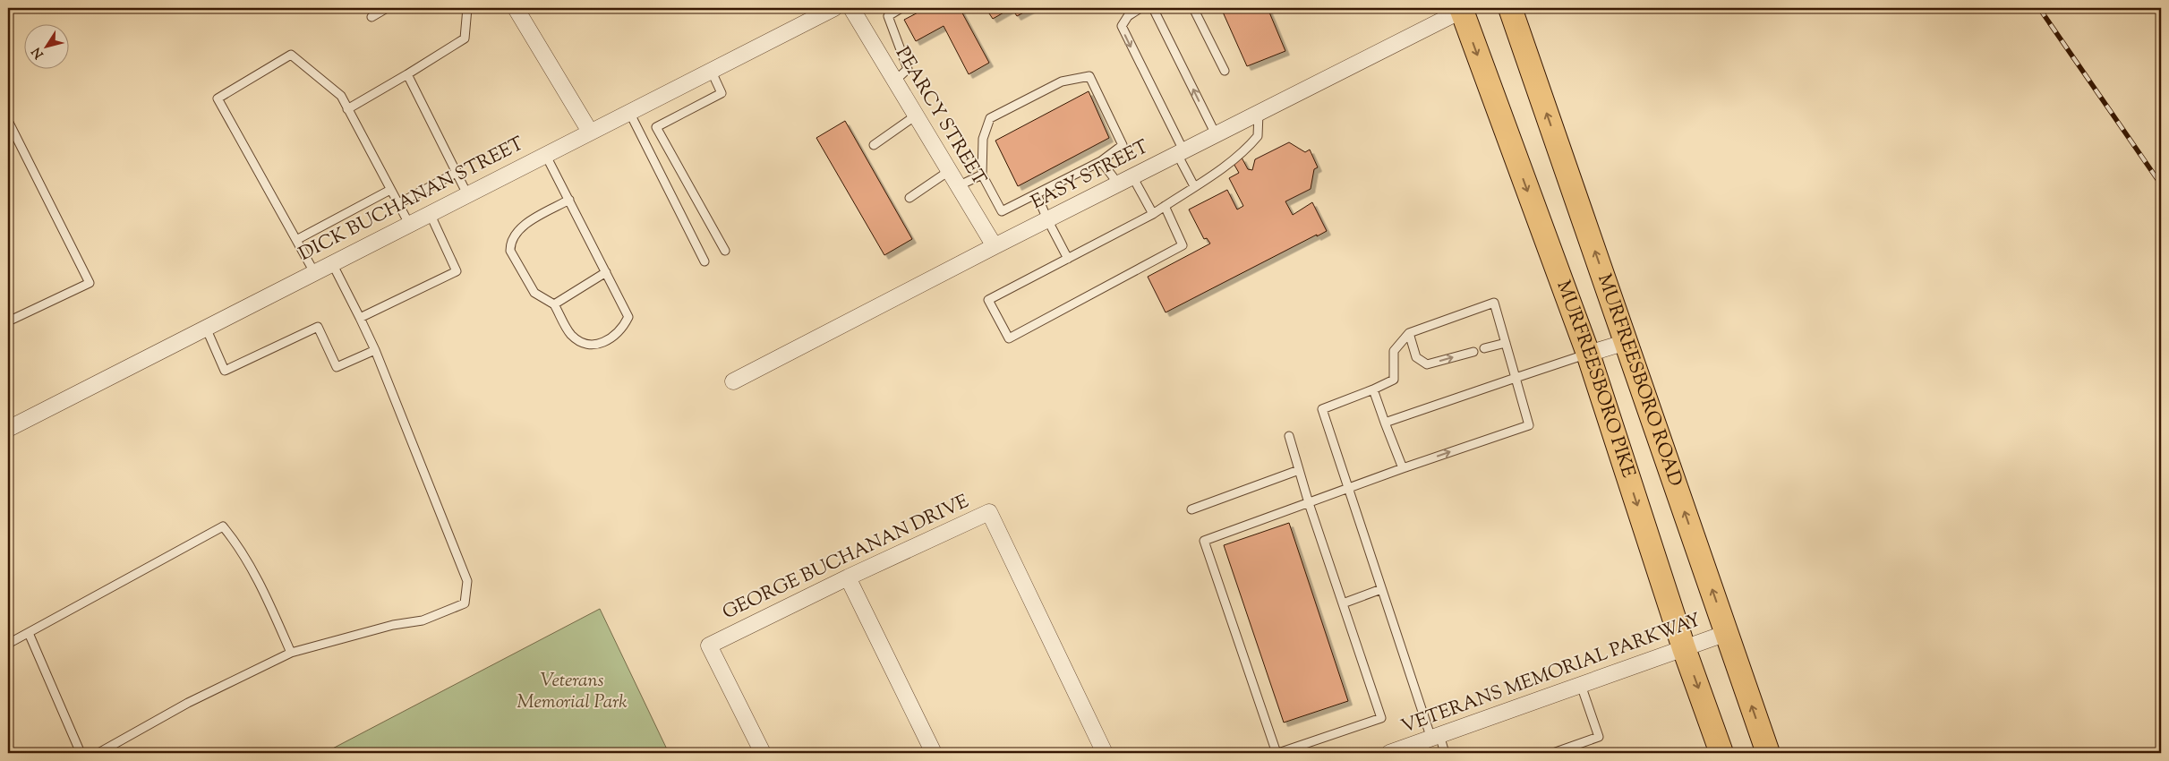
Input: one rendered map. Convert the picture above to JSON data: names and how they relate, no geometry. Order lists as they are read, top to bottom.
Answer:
{
  "streets": {
    "main road": ["MURFREESBORO PIKE", "MURFREESBORO ROAD"],
    "street": [
      "PEARCY STREET",
      "EASY STREET",
      "DICK BUCHANAN STREET",
      "GEORGE BUCHANAN DRIVE",
      "VETERANS MEMORIAL PARKWAY"
    ]
  },
  "crossings": [
    ["PEARCY STREET", "EASY STREET"],
    ["EASY STREET", "MURFREESBORO PIKE"],
    ["MURFREESBORO PIKE", "VETERANS MEMORIAL PARKWAY"],
    ["MURFREESBORO ROAD", "VETERANS MEMORIAL PARKWAY"]
  ],
  "one_way": ["MURFREESBORO PIKE", "MURFREESBORO ROAD"],
  "parks": ["Veterans Memorial Park"],
  "north": "bottom left"
}
